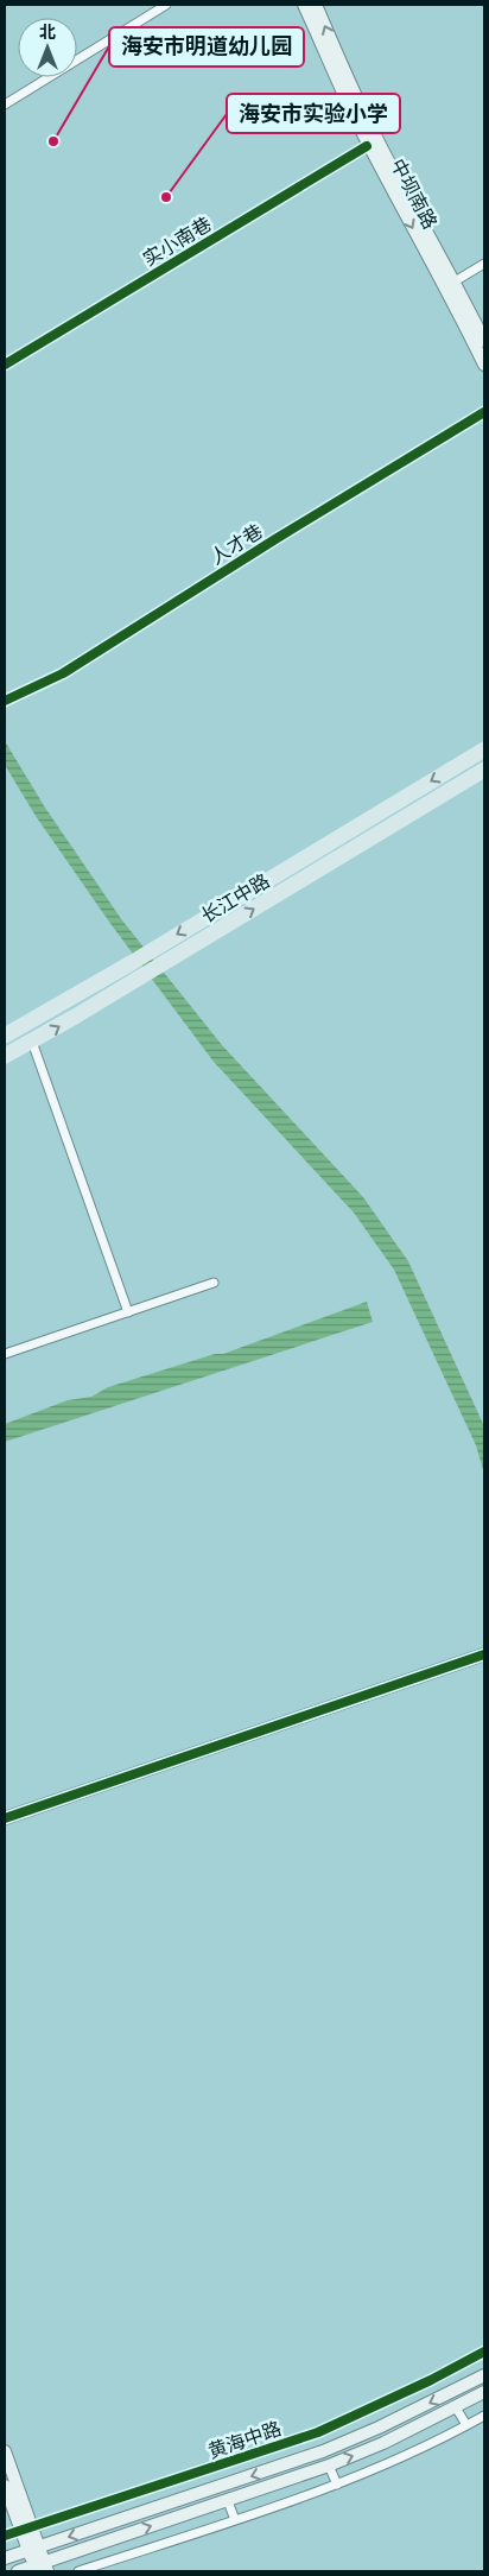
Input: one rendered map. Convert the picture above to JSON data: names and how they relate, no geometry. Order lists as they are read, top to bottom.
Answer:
{
  "streets": {
    "main road": ["长江中路"],
    "street": [
      "中坝南路",
      "实小南巷",
      "人才巷",
      "黄海中路"
    ]
  },
  "places": ["海安市明道幼儿园", "海安市实验小学"],
  "north": "top"
}
